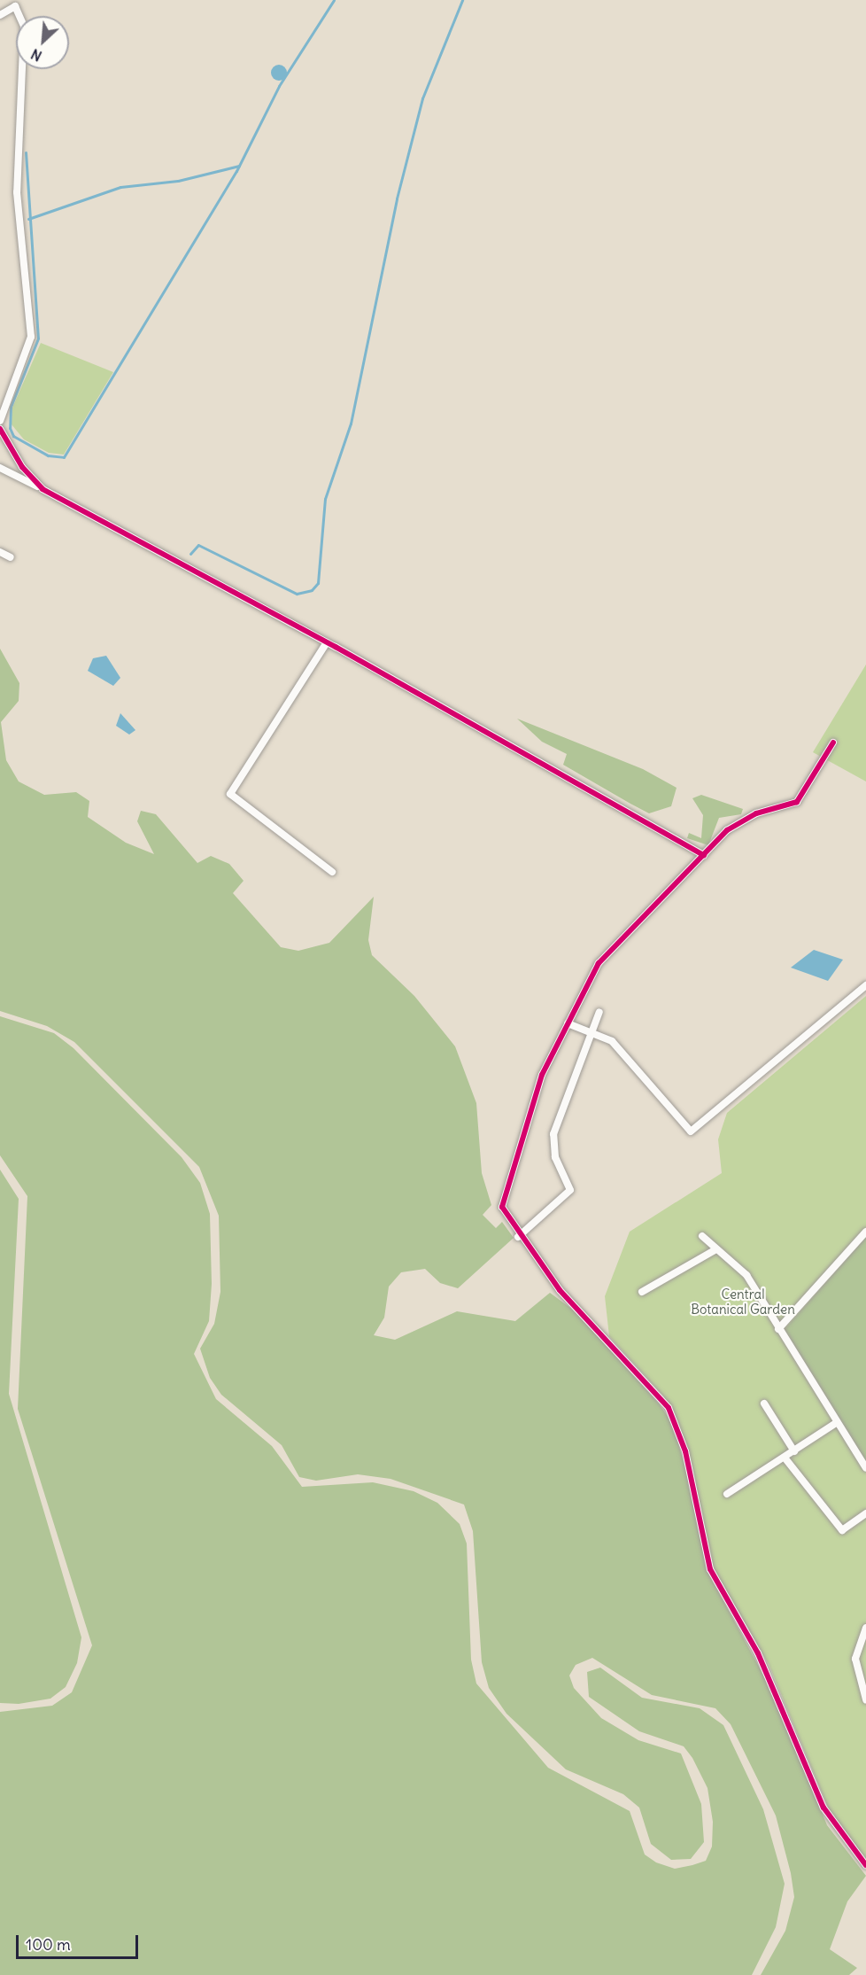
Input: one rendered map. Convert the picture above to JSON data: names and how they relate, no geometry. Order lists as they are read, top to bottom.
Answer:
{
  "parks": ["Central Botanical Garden"],
  "scale_bar": "100 m",
  "north": "bottom left"
}
